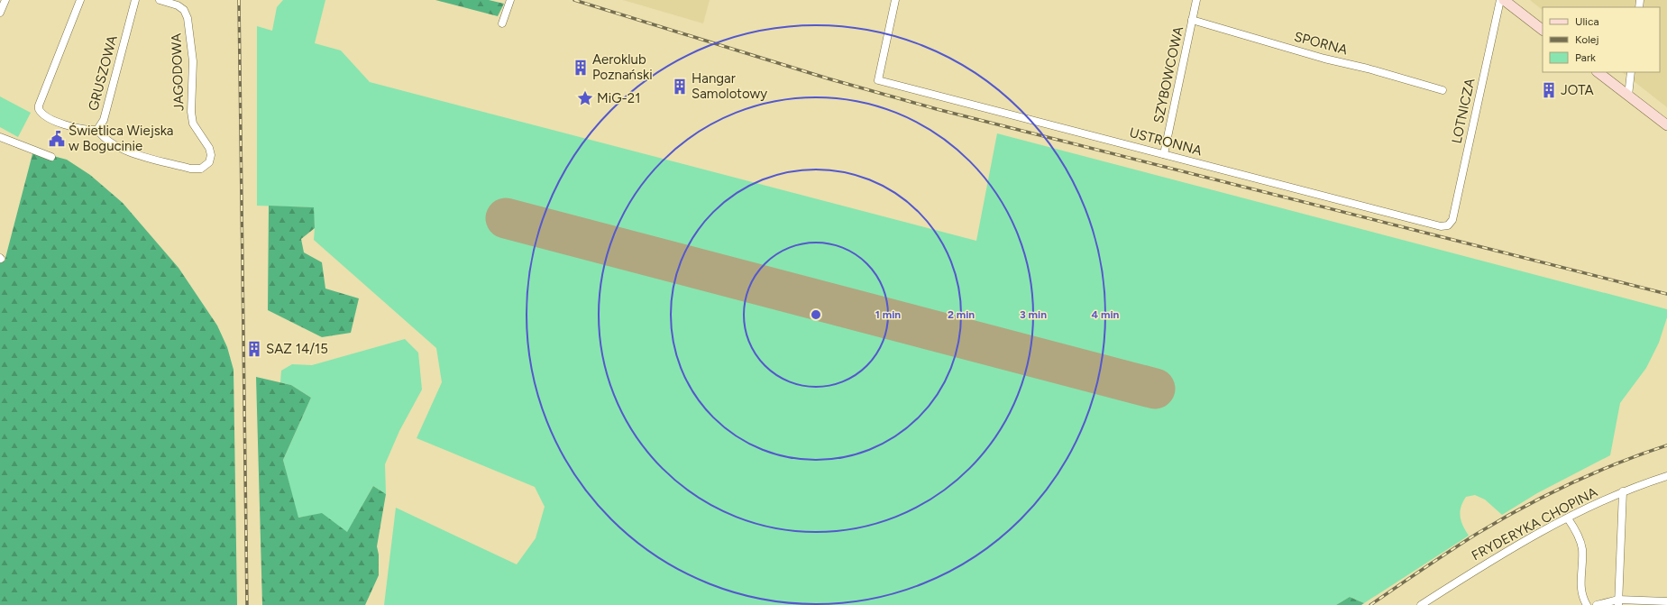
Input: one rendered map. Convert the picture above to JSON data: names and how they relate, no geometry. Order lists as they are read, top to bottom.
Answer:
{
  "streets": {
    "street": [
      "SPORNA",
      "JAGODOWA",
      "GRUSZOWA",
      "SZYBOWCOWA",
      "LOTNICZA",
      "USTRONNA",
      "FRYDERYKA CHOPINA"
    ]
  },
  "crossings": [
    ["SPORNA", "SZYBOWCOWA"],
    ["JAGODOWA", "GRUSZOWA"],
    ["SZYBOWCOWA", "USTRONNA"],
    ["LOTNICZA", "USTRONNA"]
  ],
  "places": {
    "building": [
      "Aeroklub Poznański",
      "Hangar Samolotowy",
      "JOTA",
      "SAZ 14/15"
    ],
    "place": ["MiG-21"],
    "public building": ["Świetlica Wiejska w Bogucinie"]
  },
  "legend": ["Ulica", "Kolej", "Park"],
  "rings": [
    "1 min",
    "2 min",
    "3 min",
    "4 min"
  ]
}
